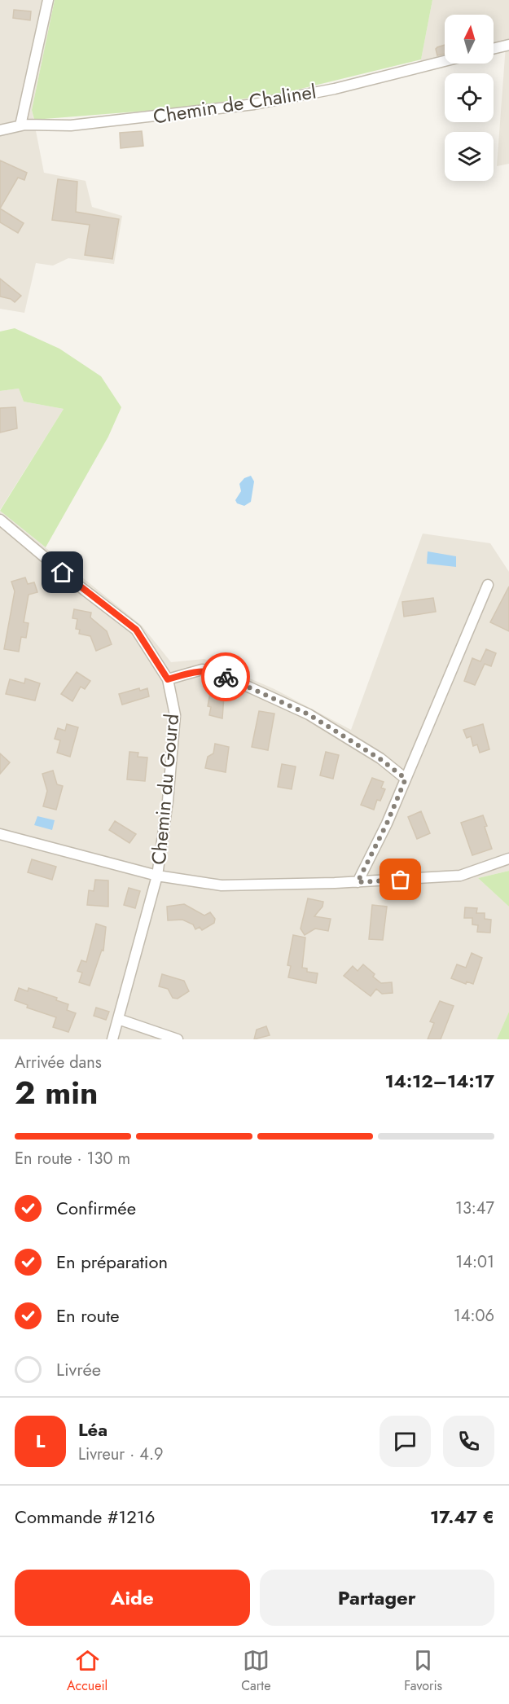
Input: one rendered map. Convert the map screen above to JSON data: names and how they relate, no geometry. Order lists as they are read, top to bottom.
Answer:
{
  "streets": {
    "street": ["Chemin de Chalinel", "Chemin du Gourd"]
  },
  "north": "top",
  "page": {
    "heading": ["2 min", "Arrivée dans", "14:12–14:17"],
    "panel": [
      "Léa",
      "Livreur · 4.9",
      "Commande #1216",
      "17.47 €"
    ],
    "bar": "En route · 130 m",
    "list": [
      ["Confirmée", "13:47"],
      ["En préparation", "14:01"],
      ["En route", "14:06"],
      "Livrée"
    ],
    "round": "L",
    "buttons": ["Aide", "Partager"],
    "tabs": ["Accueil", "Carte", "Favoris"]
  }
}
